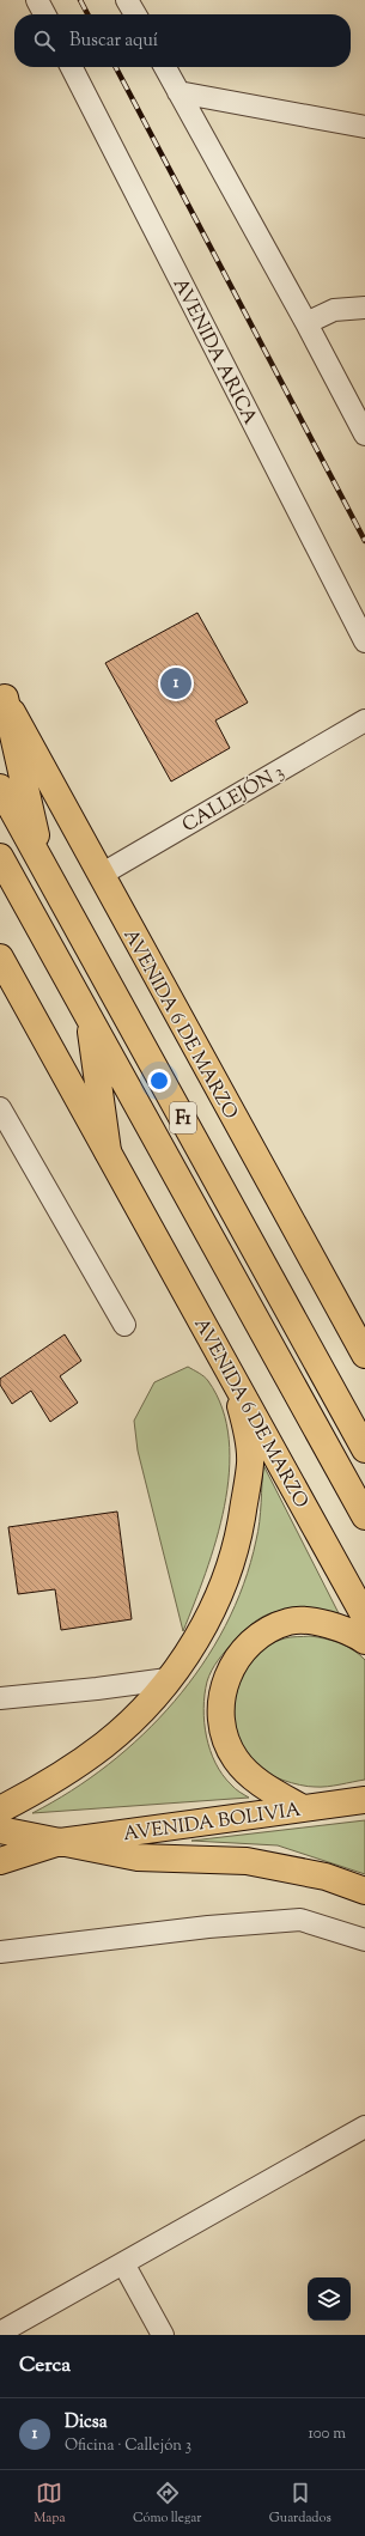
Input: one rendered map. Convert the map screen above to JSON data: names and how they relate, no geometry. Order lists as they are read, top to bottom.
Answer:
{
  "streets": {
    "main road": ["AVENIDA 6 DE MARZO", "F1", "AVENIDA BOLIVIA"],
    "street": ["AVENIDA ARICA", "CALLEJÓN 3"]
  },
  "crossings": [
    ["CALLEJÓN 3", "AVENIDA 6 DE MARZO"]
  ],
  "page": {
    "search": "Buscar aquí",
    "pins": "1",
    "heading": "Cerca",
    "list": [
      {
        "mark": "1",
        "name": "Dicsa",
        "note": "Oficina · Callejón 3",
        "value": "100 m"
      }
    ],
    "nav": ["Mapa", "Cómo llegar", "Guardados"]
  }
}
